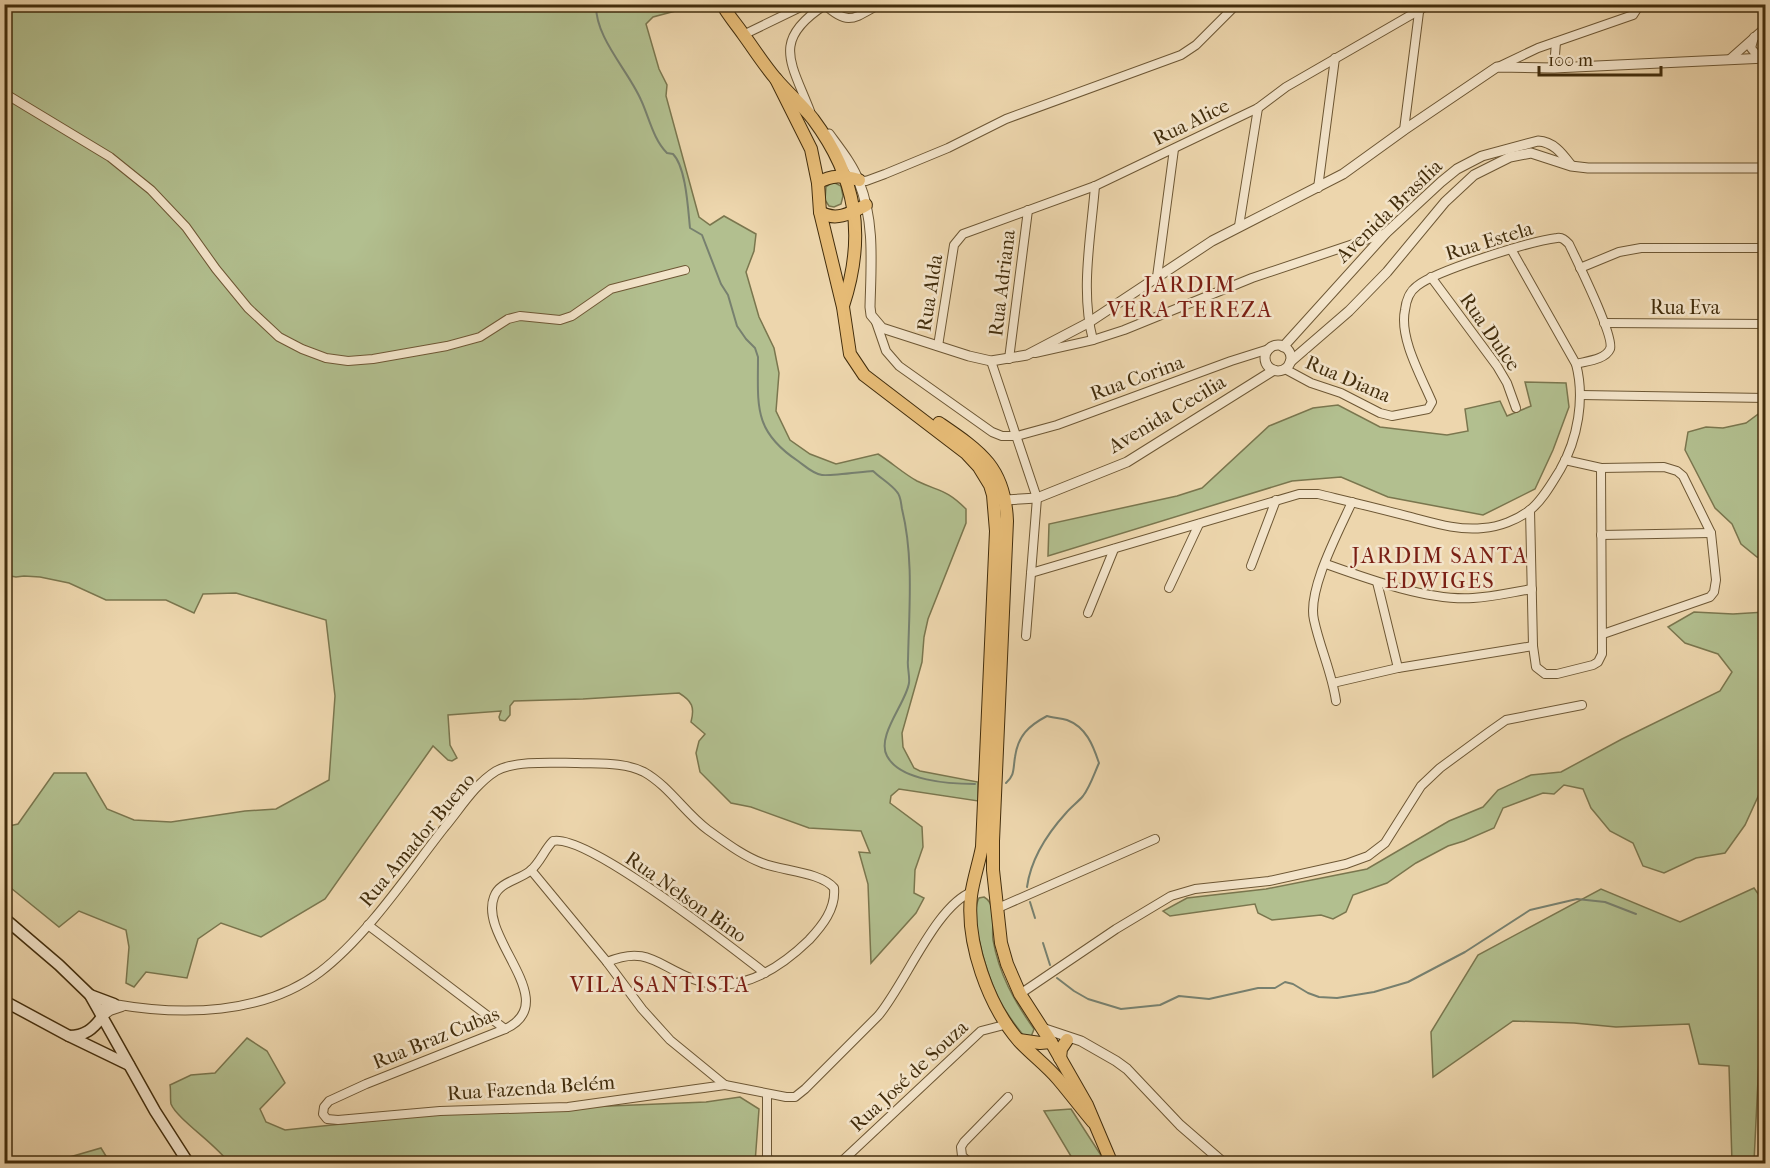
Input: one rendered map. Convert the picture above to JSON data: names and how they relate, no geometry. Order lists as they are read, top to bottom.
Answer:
{
  "streets": {
    "street": [
      "Rua Alice",
      "Avenida Brasília",
      "Rua Estela",
      "Rua Adriana",
      "Rua Alda",
      "Rua Eva",
      "Rua Dulce",
      "Rua Corina",
      "Rua Diana",
      "Avenida Cecilia",
      "Rua Amador Bueno",
      "Rua Nelson Bino",
      "Rua Braz Cubas",
      "Rua José de Souza",
      "Rua Fazenda Belém"
    ]
  },
  "crossings": [
    ["Rua Alice", "Rua Adriana"],
    ["Rua Alice", "Rua Alda"],
    ["Avenida Brasília", "Rua Corina"],
    ["Avenida Brasília", "Rua Diana"],
    ["Avenida Brasília", "Avenida Cecilia"],
    ["Rua Estela", "Rua Dulce"],
    ["Rua Estela", "Rua Diana"],
    ["Rua Dulce", "Rua Diana"],
    ["Rua Corina", "Rua Diana"],
    ["Rua Corina", "Avenida Cecilia"],
    ["Rua Diana", "Avenida Cecilia"],
    ["Rua Amador Bueno", "Rua Nelson Bino"],
    ["Rua Nelson Bino", "Rua Braz Cubas"],
    ["Rua Braz Cubas", "Rua Fazenda Belém"]
  ],
  "districts": ["JARDIM VERA TEREZA", "JARDIM SANTA EDWIGES", "VILA SANTISTA"],
  "scale_bar": "100 m"
}
